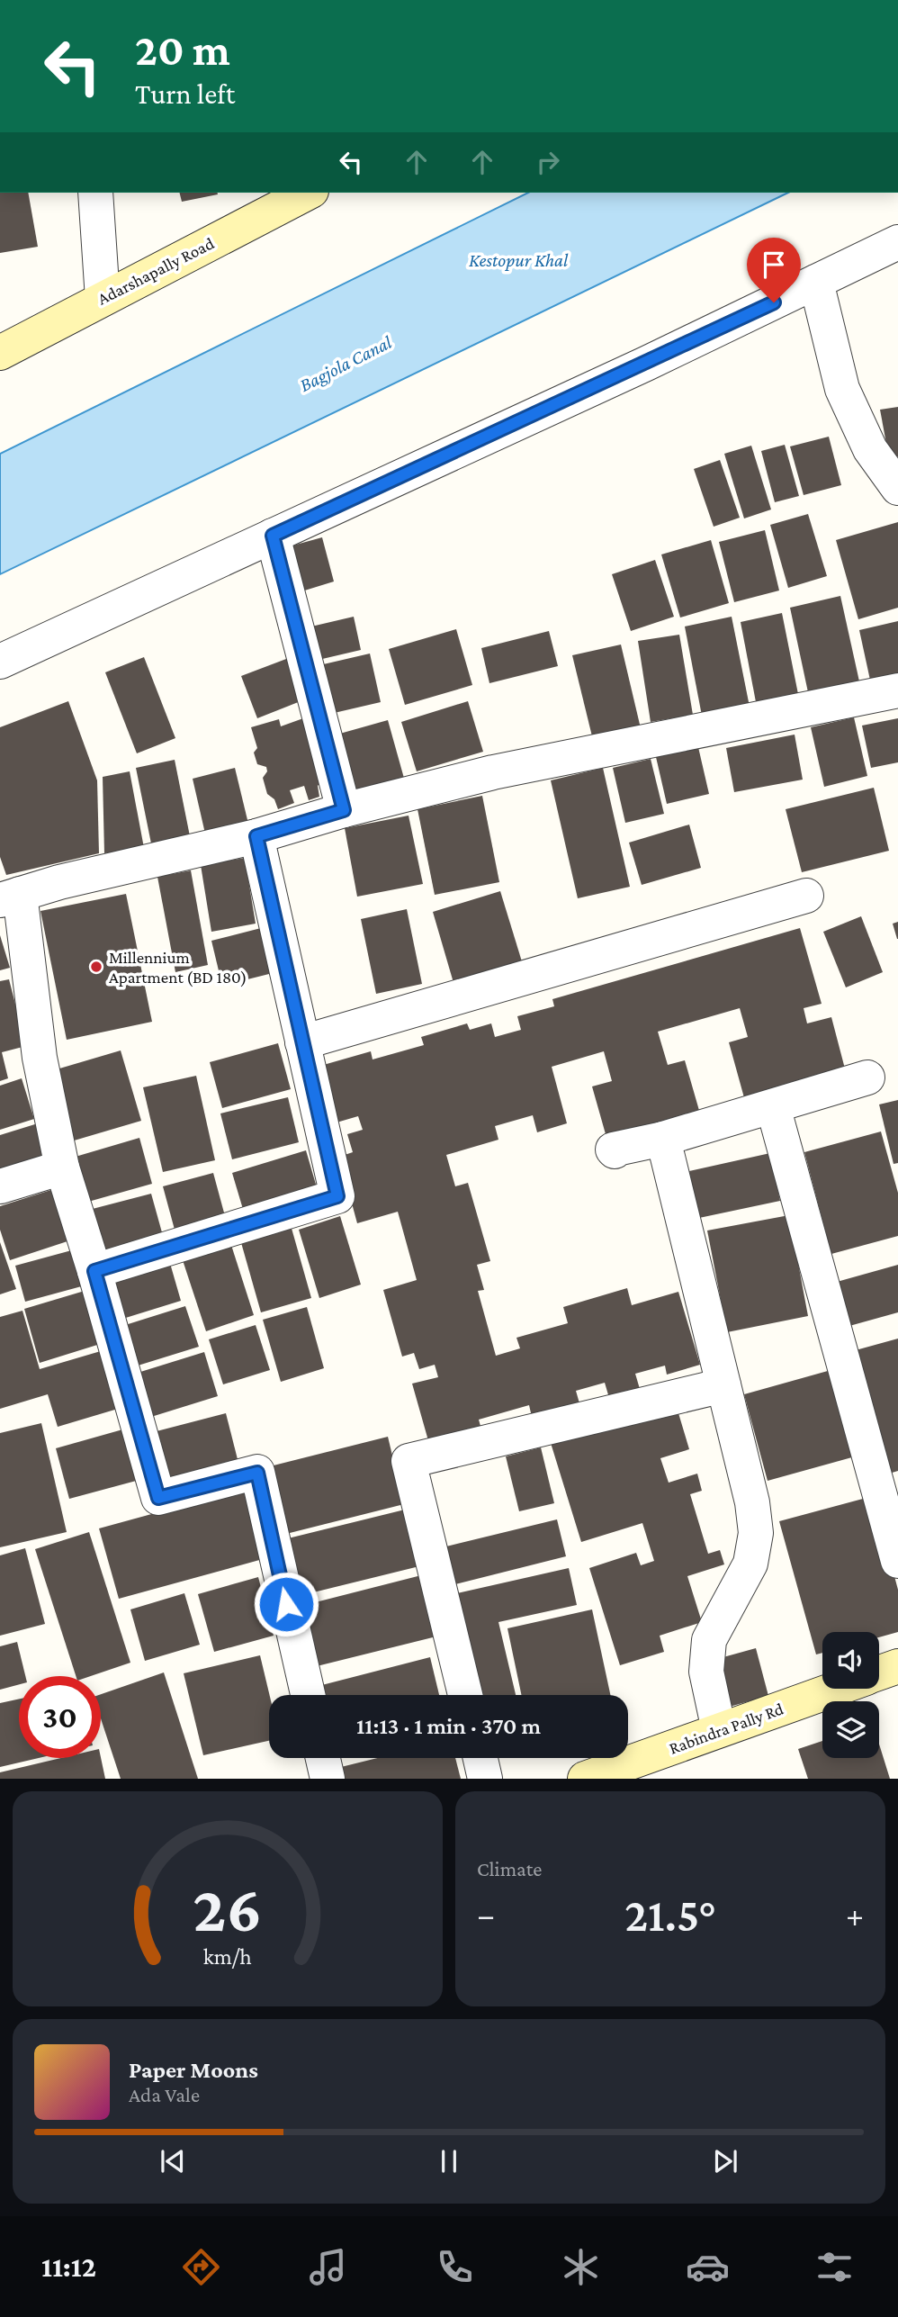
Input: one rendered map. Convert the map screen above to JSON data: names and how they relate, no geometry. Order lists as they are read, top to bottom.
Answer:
{
  "streets": {
    "street": ["Adarshapally Road", "Rabindra Pally Rd"]
  },
  "water": ["Kestopur Khal", "Bagjola Canal"],
  "places": ["Millennium Apartment (BD 180)"],
  "page": {
    "turn": ["20 m", "Turn left"],
    "limit": "30",
    "trip": "11:13 · 1 min · 370 m",
    "tile": "Climate",
    "heat": ["−", "21.5°", "+"],
    "song": ["Paper Moons", "Ada Vale"],
    "tabs": "11:12",
    "gauge": ["26", "km/h"]
  }
}
